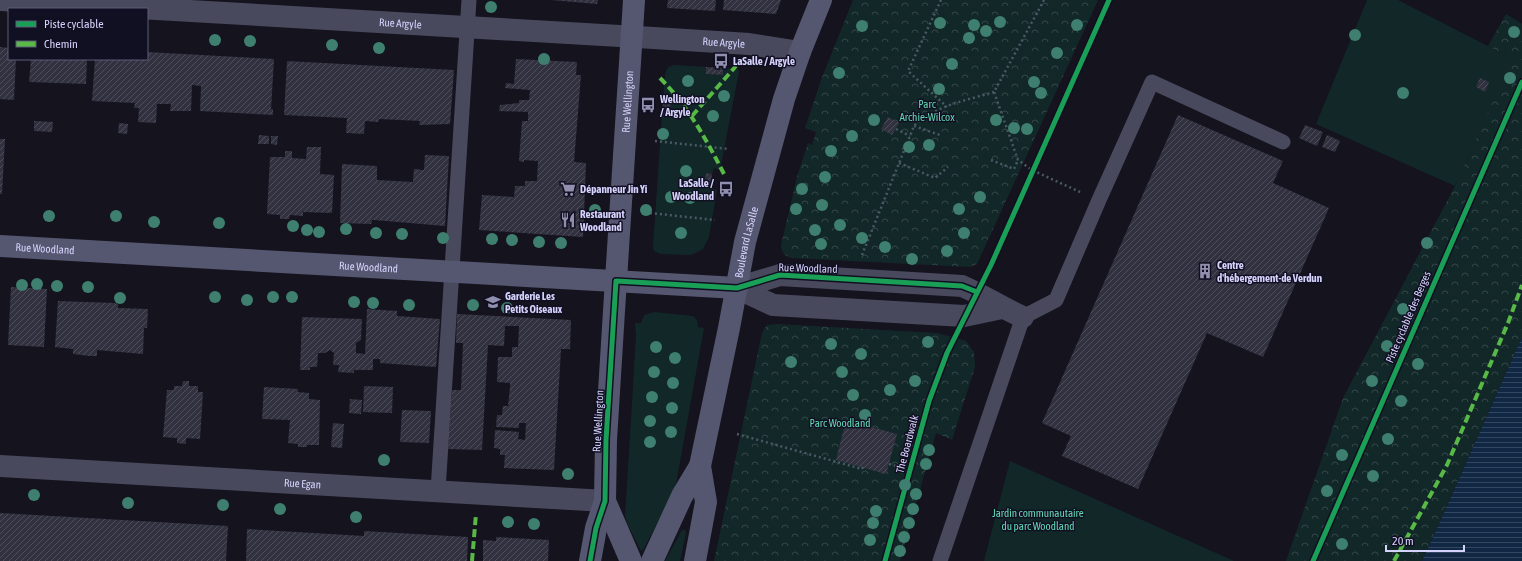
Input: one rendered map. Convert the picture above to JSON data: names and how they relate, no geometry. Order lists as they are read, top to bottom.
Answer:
{
  "streets": {
    "main road": ["Rue Wellington", "Boulevard LaSalle", "Rue Woodland"],
    "street": ["Rue Argyle", "Rue Egan"],
    "cycle path": ["Piste cyclable des Berges", "The Boardwalk"]
  },
  "crossings": [
    ["Rue Argyle", "Rue Wellington"],
    ["Rue Argyle", "Boulevard LaSalle"],
    ["Rue Wellington", "Rue Woodland"],
    ["Rue Wellington", "Rue Egan"],
    ["Boulevard LaSalle", "Rue Woodland"]
  ],
  "parks": ["Parc Archie-Wilcox", "Parc Woodland", "Jardin communautaire du parc Woodland"],
  "places": {
    "bus stop": ["LaSalle / Argyle", "Wellington / Argyle", "LaSalle / Woodland"],
    "supermarket": ["Dépanneur Jin Yi"],
    "restaurant": ["Restaurant Woodland"],
    "building": ["Centre d'hébergement-de Verdun"],
    "school or university": ["Garderie Les Petits Oiseaux"]
  },
  "legend": ["Piste cyclable", "Chemin"],
  "scale_bar": "20 m"
}
